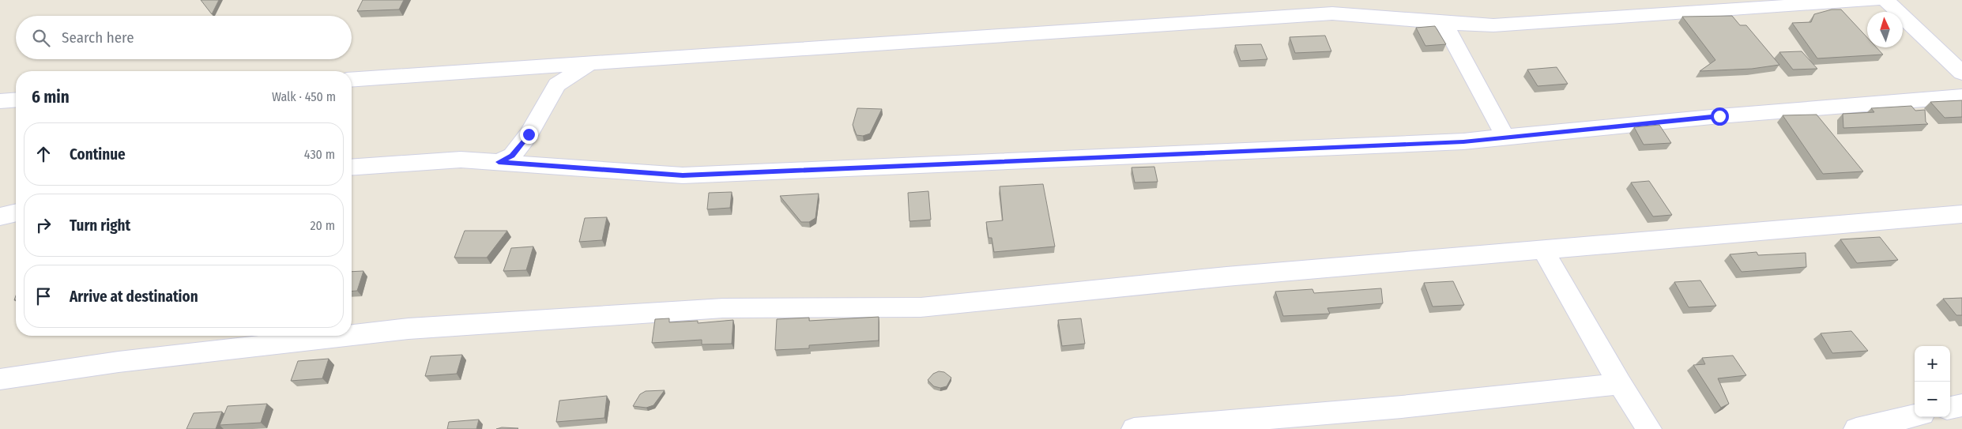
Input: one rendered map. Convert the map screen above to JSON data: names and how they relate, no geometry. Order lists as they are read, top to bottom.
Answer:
{
  "north": "top",
  "page": {
    "search": "Search here",
    "heading": ["6 min", "Walk · 450 m"],
    "list": [
      ["Continue", "430 m"],
      ["Turn right", "20 m"],
      "Arrive at destination"
    ],
    "map_buttons": ["+", "−"]
  }
}
